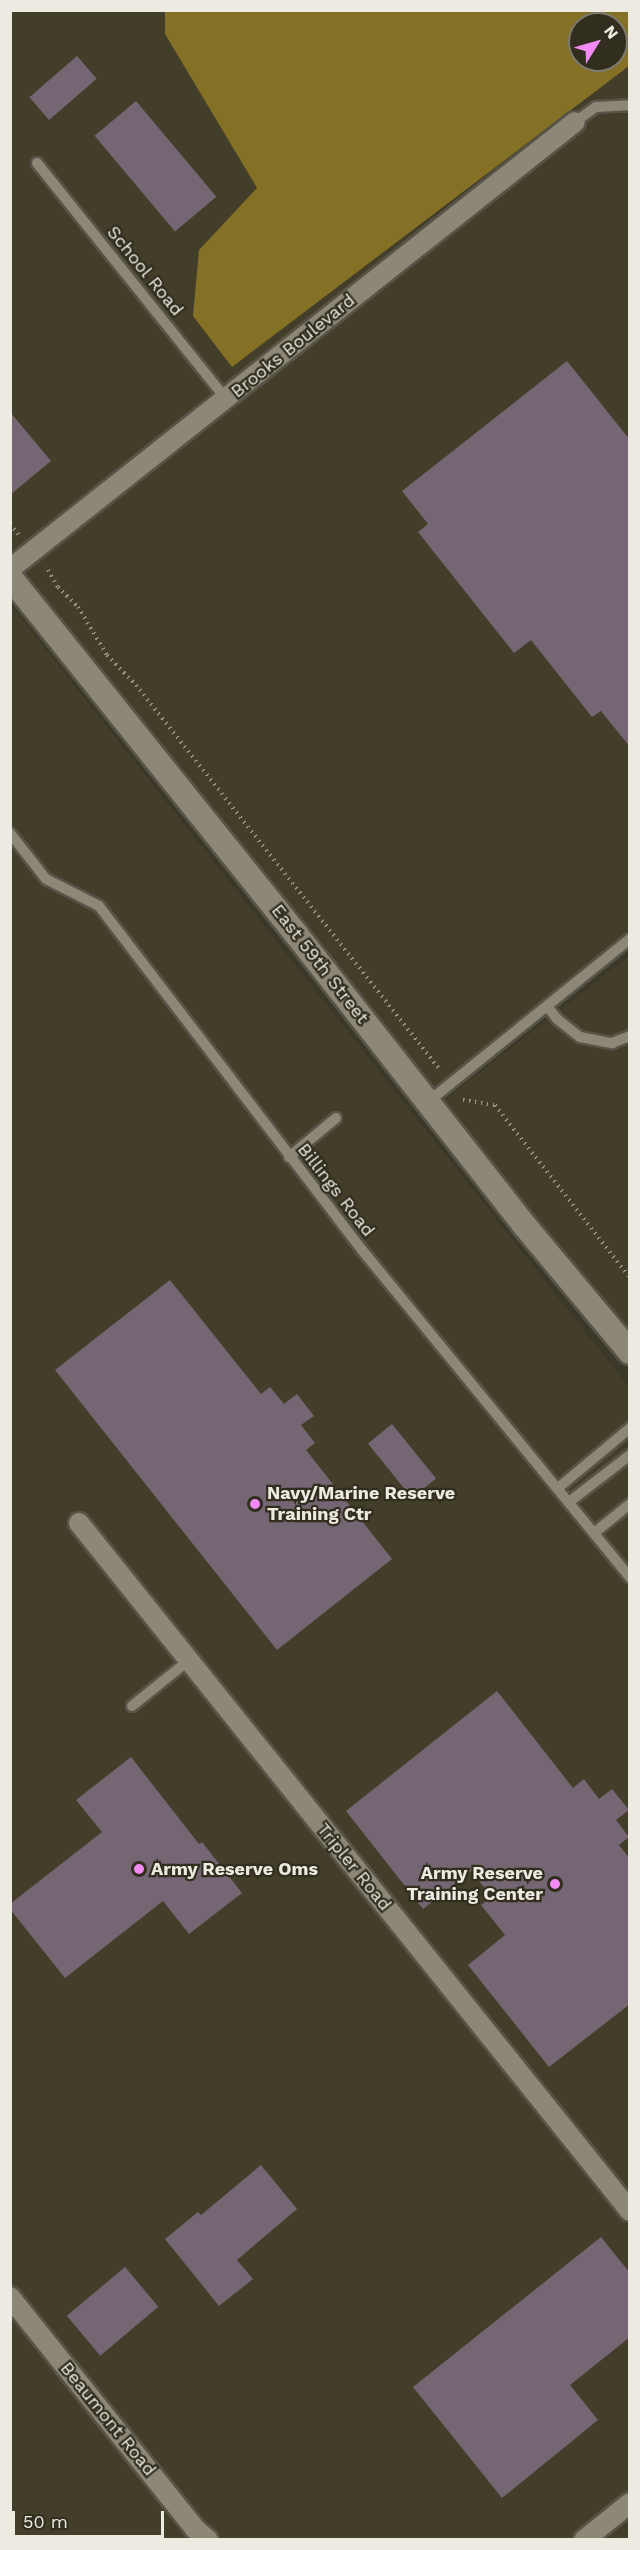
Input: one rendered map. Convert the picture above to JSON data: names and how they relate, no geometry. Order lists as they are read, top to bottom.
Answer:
{
  "streets": {
    "street": [
      "Brooks Boulevard",
      "East 59th Street",
      "Tripler Road",
      "Beaumont Road"
    ],
    "lane": ["School Road", "Billings Road"]
  },
  "crossings": [
    ["School Road", "Brooks Boulevard"]
  ],
  "places": ["Navy/Marine Reserve Training Ctr", "Army Reserve Oms", "Army Reserve Training Center"],
  "scale_bar": "50 m",
  "north": "top right"
}
